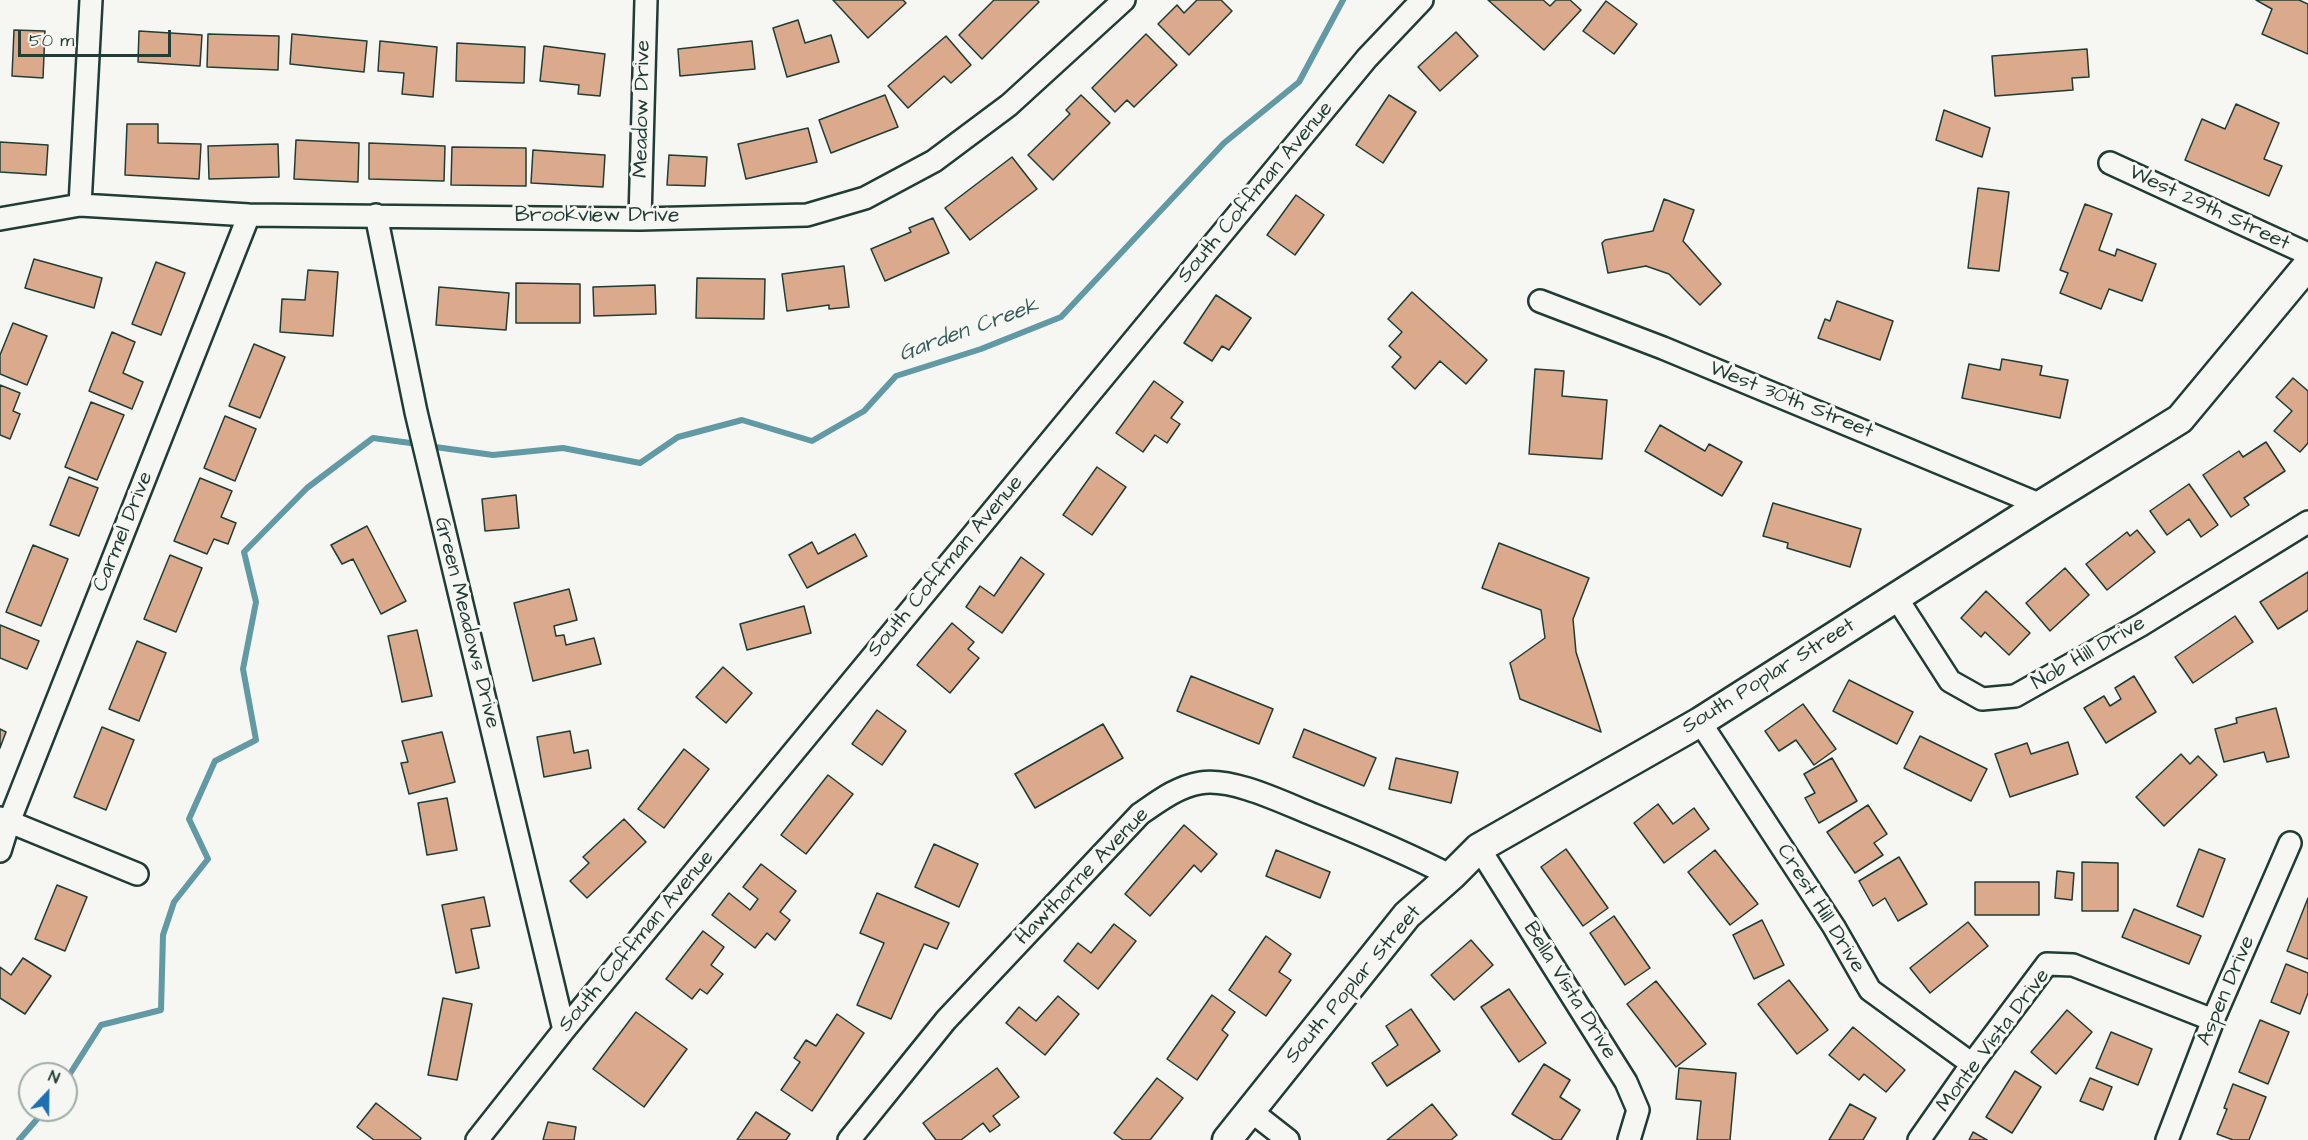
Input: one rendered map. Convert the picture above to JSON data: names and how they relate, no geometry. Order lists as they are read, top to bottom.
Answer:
{
  "streets": {
    "main road": ["South Poplar Street"],
    "street": [
      "Meadow Drive",
      "South Coffman Avenue",
      "West 29th Street",
      "Brookview Drive",
      "West 30th Street",
      "Carmel Drive",
      "Green Meadows Drive",
      "Nob Hill Drive",
      "Hawthorne Avenue",
      "Crest Hill Drive",
      "Bella Vista Drive",
      "Aspen Drive",
      "Monte Vista Drive"
    ]
  },
  "crossings": [
    ["Meadow Drive", "Brookview Drive"],
    ["South Coffman Avenue", "Green Meadows Drive"],
    ["Brookview Drive", "Carmel Drive"],
    ["Brookview Drive", "Green Meadows Drive"],
    ["West 30th Street", "South Poplar Street"],
    ["Nob Hill Drive", "South Poplar Street"],
    ["South Poplar Street", "Hawthorne Avenue"],
    ["South Poplar Street", "Crest Hill Drive"],
    ["South Poplar Street", "Bella Vista Drive"],
    ["Crest Hill Drive", "Monte Vista Drive"],
    ["Aspen Drive", "Monte Vista Drive"]
  ],
  "water": ["Garden Creek"],
  "scale_bar": "50 m",
  "north": "top"
}
